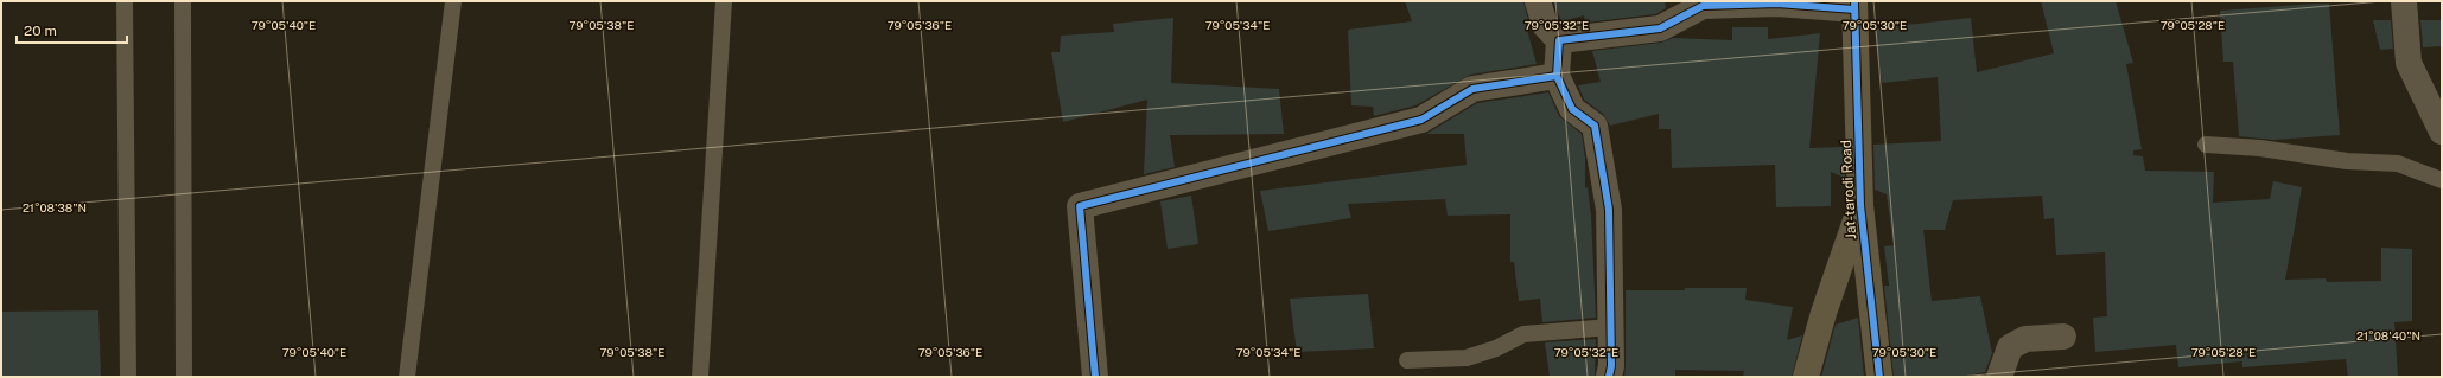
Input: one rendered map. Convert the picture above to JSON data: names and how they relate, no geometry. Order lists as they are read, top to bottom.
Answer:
{
  "streets": {
    "street": ["Jat-tarodi Road"]
  },
  "scale_bar": "20 m",
  "coordinates": [
    "79°05'40\"E",
    "79°05'38\"E",
    "79°05'36\"E",
    "79°05'34\"E",
    "79°05'32\"E",
    "79°05'30\"E",
    "79°05'28\"E",
    "21°08'38\"N",
    "21°08'40\"N"
  ]
}
